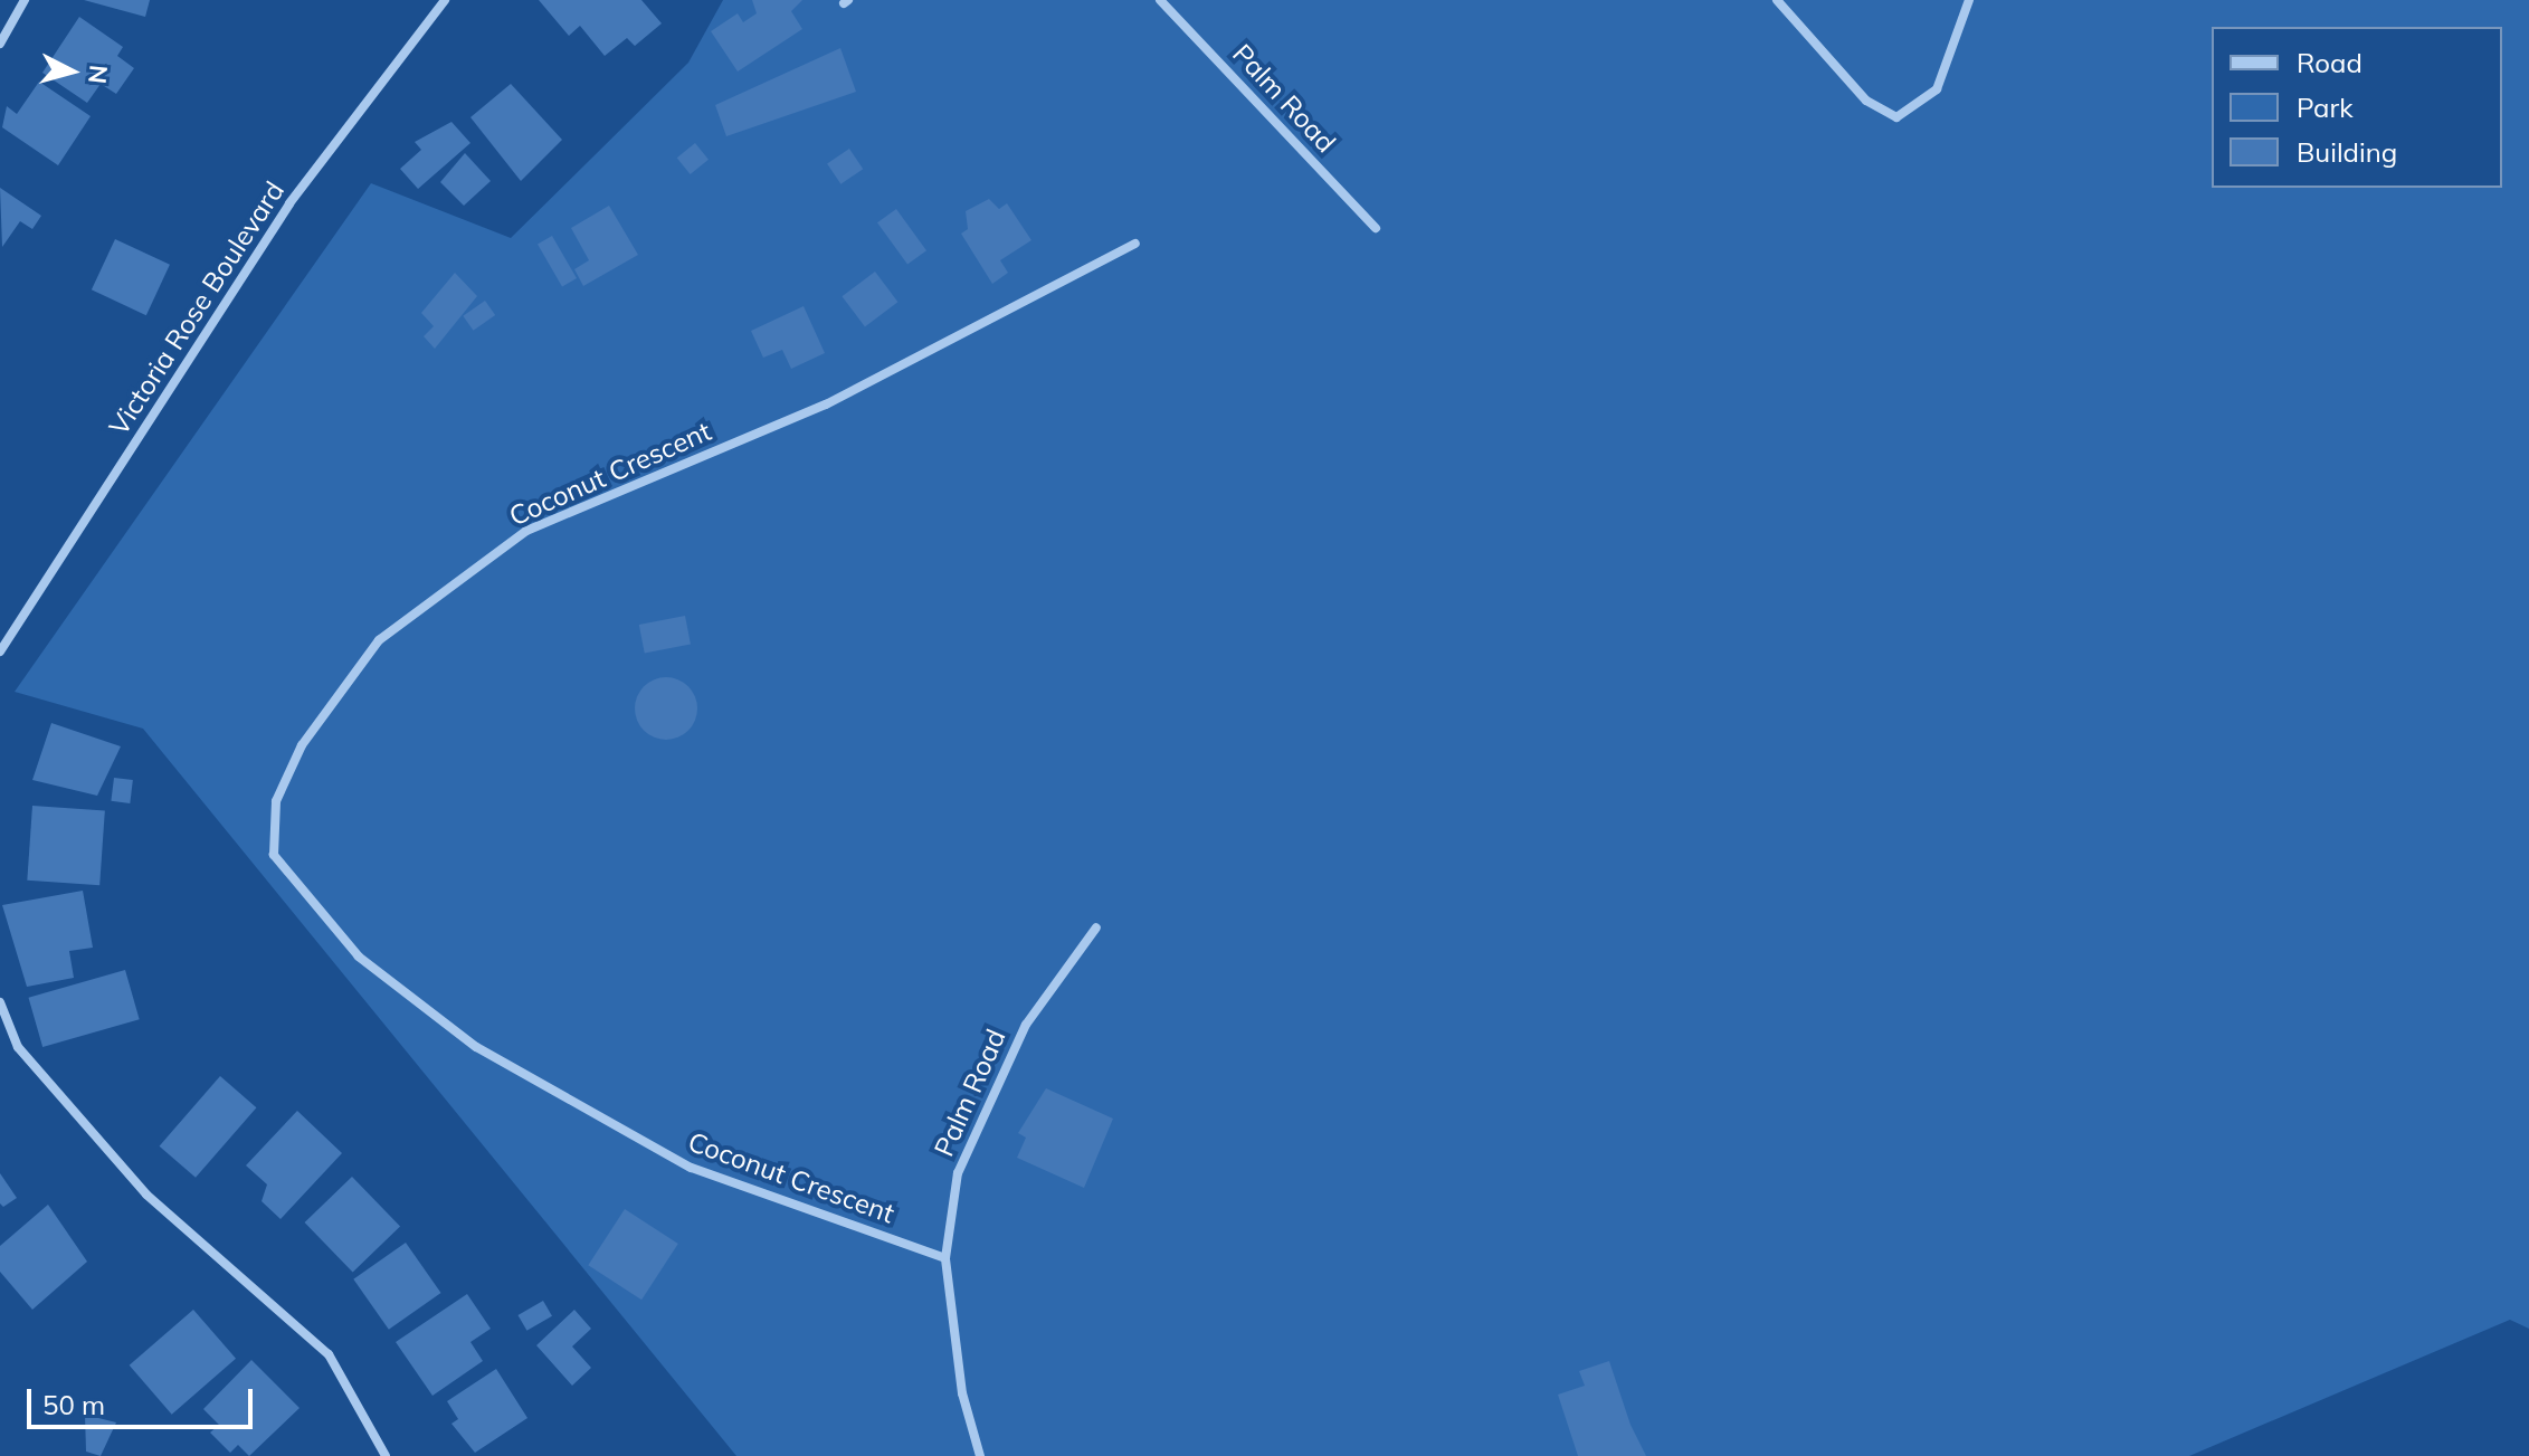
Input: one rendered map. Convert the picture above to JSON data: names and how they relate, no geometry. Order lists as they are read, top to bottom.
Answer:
{
  "streets": {
    "street": ["Palm Road", "Victoria Rose Boulevard", "Coconut Crescent"]
  },
  "crossings": [
    ["Palm Road", "Coconut Crescent"]
  ],
  "legend": ["Road", "Park", "Building"],
  "scale_bar": "50 m",
  "north": "right"
}
